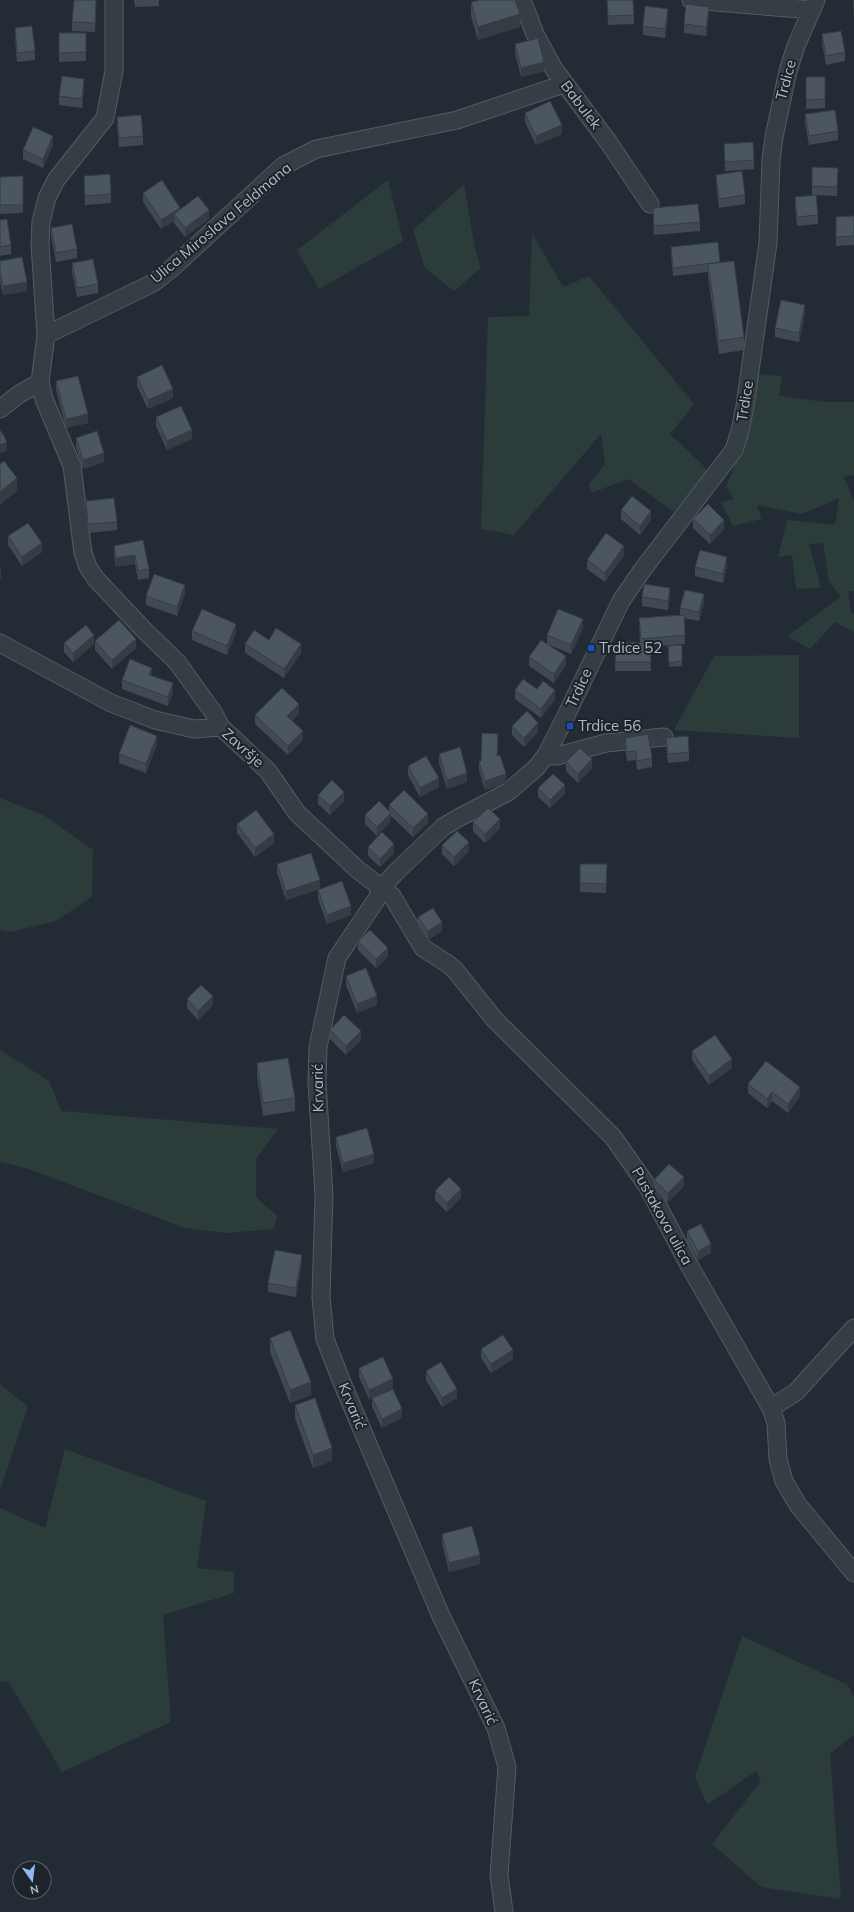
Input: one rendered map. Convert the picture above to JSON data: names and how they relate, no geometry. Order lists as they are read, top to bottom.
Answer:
{
  "streets": {
    "street": [
      "Trdice",
      "Babulek",
      "Ulica Miroslava Feldmana",
      "Završje",
      "Krvarić",
      "Pustakova ulica"
    ]
  },
  "crossings": [
    ["Trdice", "Završje"],
    ["Trdice", "Krvarić"],
    ["Trdice", "Pustakova ulica"],
    ["Babulek", "Ulica Miroslava Feldmana"],
    ["Završje", "Krvarić"],
    ["Završje", "Pustakova ulica"],
    ["Krvarić", "Pustakova ulica"]
  ],
  "places": {
    "transit": ["Trdice 52", "Trdice 56"]
  },
  "north": "bottom"
}
